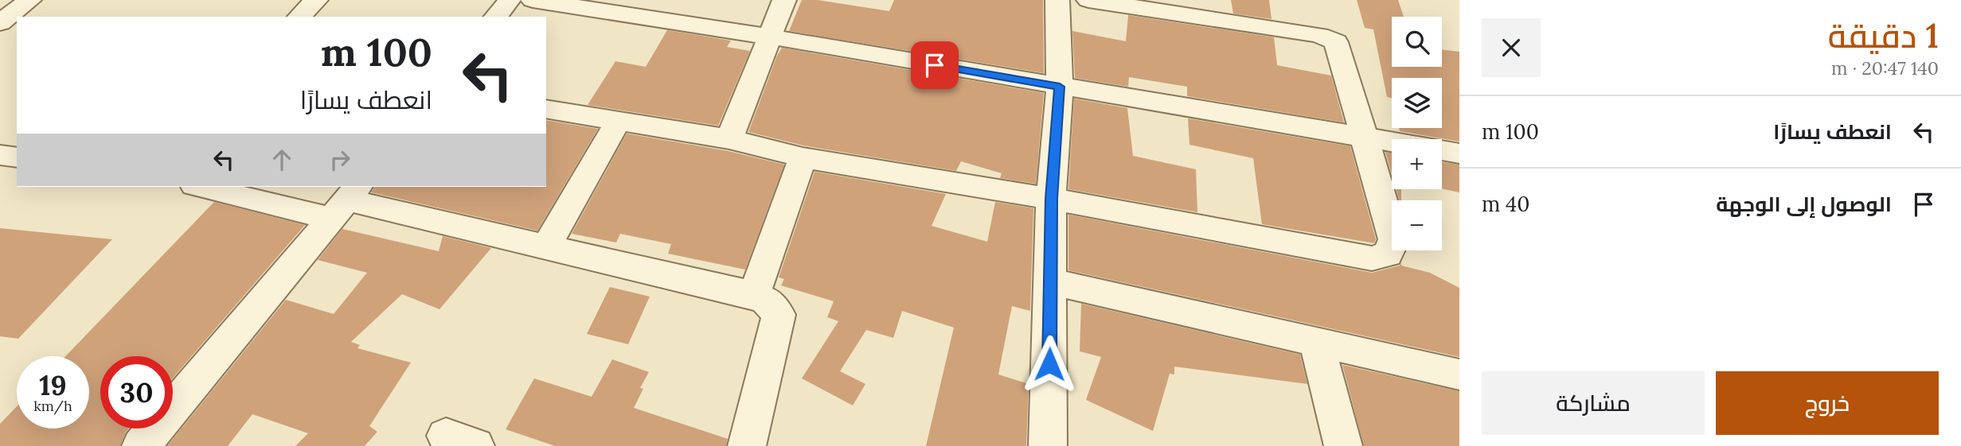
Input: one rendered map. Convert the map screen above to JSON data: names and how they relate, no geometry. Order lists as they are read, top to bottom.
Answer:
{
  "page": {
    "heading": ["1 دقيقة", "140 m · 20:47"],
    "map_buttons": ["+", "−"],
    "turn": ["100 m", "انعطف يسارًا"],
    "list": [
      {
        "name": "انعطف يسارًا",
        "value": "100 m"
      },
      {
        "name": "الوصول إلى الوجهة",
        "value": "40 m"
      }
    ],
    "speed": "19 km/h",
    "limit": "30",
    "buttons": ["خروج", "مشاركة"]
  }
}
